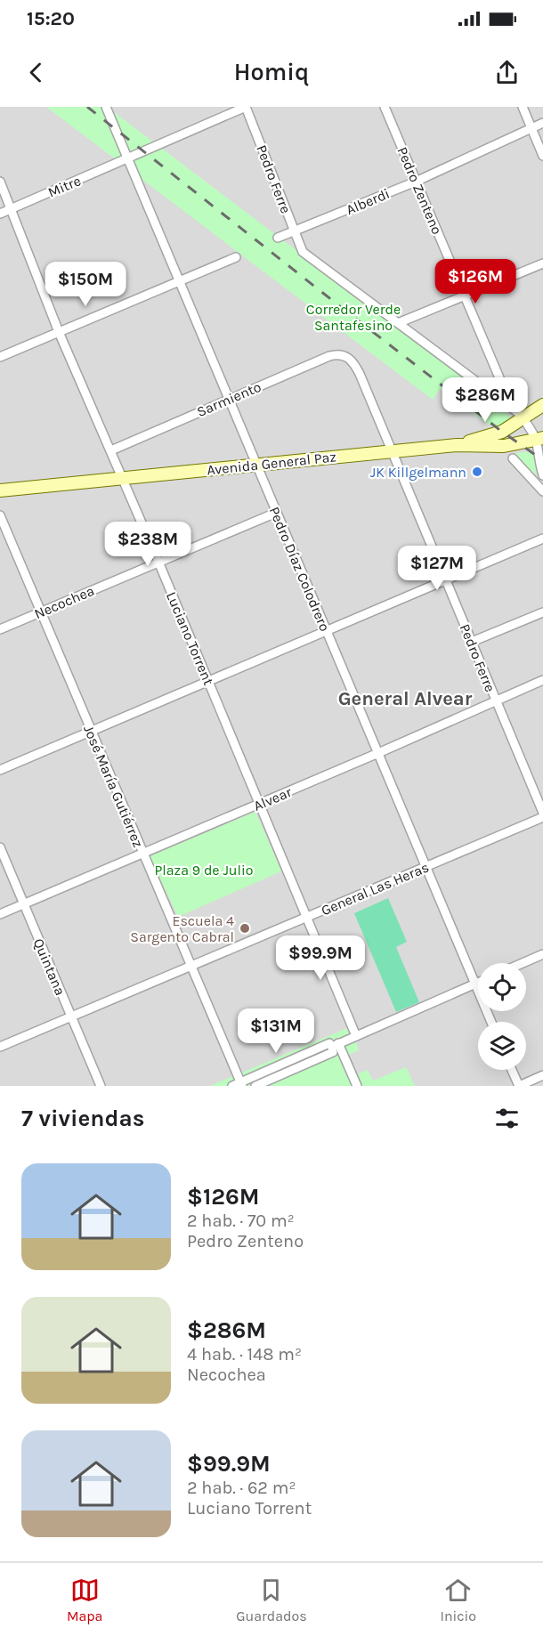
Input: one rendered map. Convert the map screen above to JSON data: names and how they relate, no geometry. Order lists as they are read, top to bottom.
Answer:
{
  "streets": {
    "main road": ["Avenida General Paz"],
    "street": [
      "Pedro Ferre",
      "Mitre",
      "Pedro Zenteno",
      "Alberdi",
      "Sarmiento",
      "Pedro Díaz Colodrero",
      "Necochea",
      "Luciano Torrent",
      "José María Gutiérrez",
      "Alvear",
      "General Las Heras",
      "Quintana"
    ]
  },
  "crossings": [
    ["Pedro Ferre", "Mitre"],
    ["Pedro Ferre", "Alberdi"],
    ["Pedro Ferre", "Sarmiento"],
    ["Pedro Ferre", "Avenida General Paz"],
    ["Pedro Ferre", "Alvear"],
    ["Mitre", "Pedro Díaz Colodrero"],
    ["Mitre", "Luciano Torrent"],
    ["Pedro Zenteno", "Alberdi"],
    ["Pedro Zenteno", "Avenida General Paz"],
    ["Sarmiento", "Pedro Díaz Colodrero"],
    ["Sarmiento", "Luciano Torrent"],
    ["Avenida General Paz", "Pedro Díaz Colodrero"],
    ["Avenida General Paz", "Luciano Torrent"],
    ["Pedro Díaz Colodrero", "Necochea"],
    ["Pedro Díaz Colodrero", "Alvear"],
    ["Pedro Díaz Colodrero", "General Las Heras"],
    ["Necochea", "Luciano Torrent"],
    ["Necochea", "José María Gutiérrez"],
    ["Luciano Torrent", "Alvear"],
    ["Luciano Torrent", "General Las Heras"],
    ["José María Gutiérrez", "Alvear"],
    ["José María Gutiérrez", "General Las Heras"],
    ["Alvear", "Quintana"],
    ["General Las Heras", "Quintana"]
  ],
  "districts": ["General Alvear"],
  "parks": ["Corredor Verde Santafesino", "Plaza 9 de Julio"],
  "places": ["JK Killgelmann", "Escuela 4 Sargento Cabral"],
  "page": {
    "status": "15:20",
    "header": "Homiq",
    "price": [
      "$126M",
      "$150M",
      "$286M",
      "$238M",
      "$127M",
      "$99.9M",
      "$131M"
    ],
    "heading": "7 viviendas",
    "list": [
      {
        "name": "$126M",
        "note": "2 hab. · 70 m² · Pedro Zenteno"
      },
      {
        "name": "$286M",
        "note": "4 hab. · 148 m² · Necochea"
      },
      {
        "name": "$99.9M",
        "note": "2 hab. · 62 m² · Luciano Torrent"
      }
    ],
    "tabs": ["Mapa", "Guardados", "Inicio"]
  }
}
